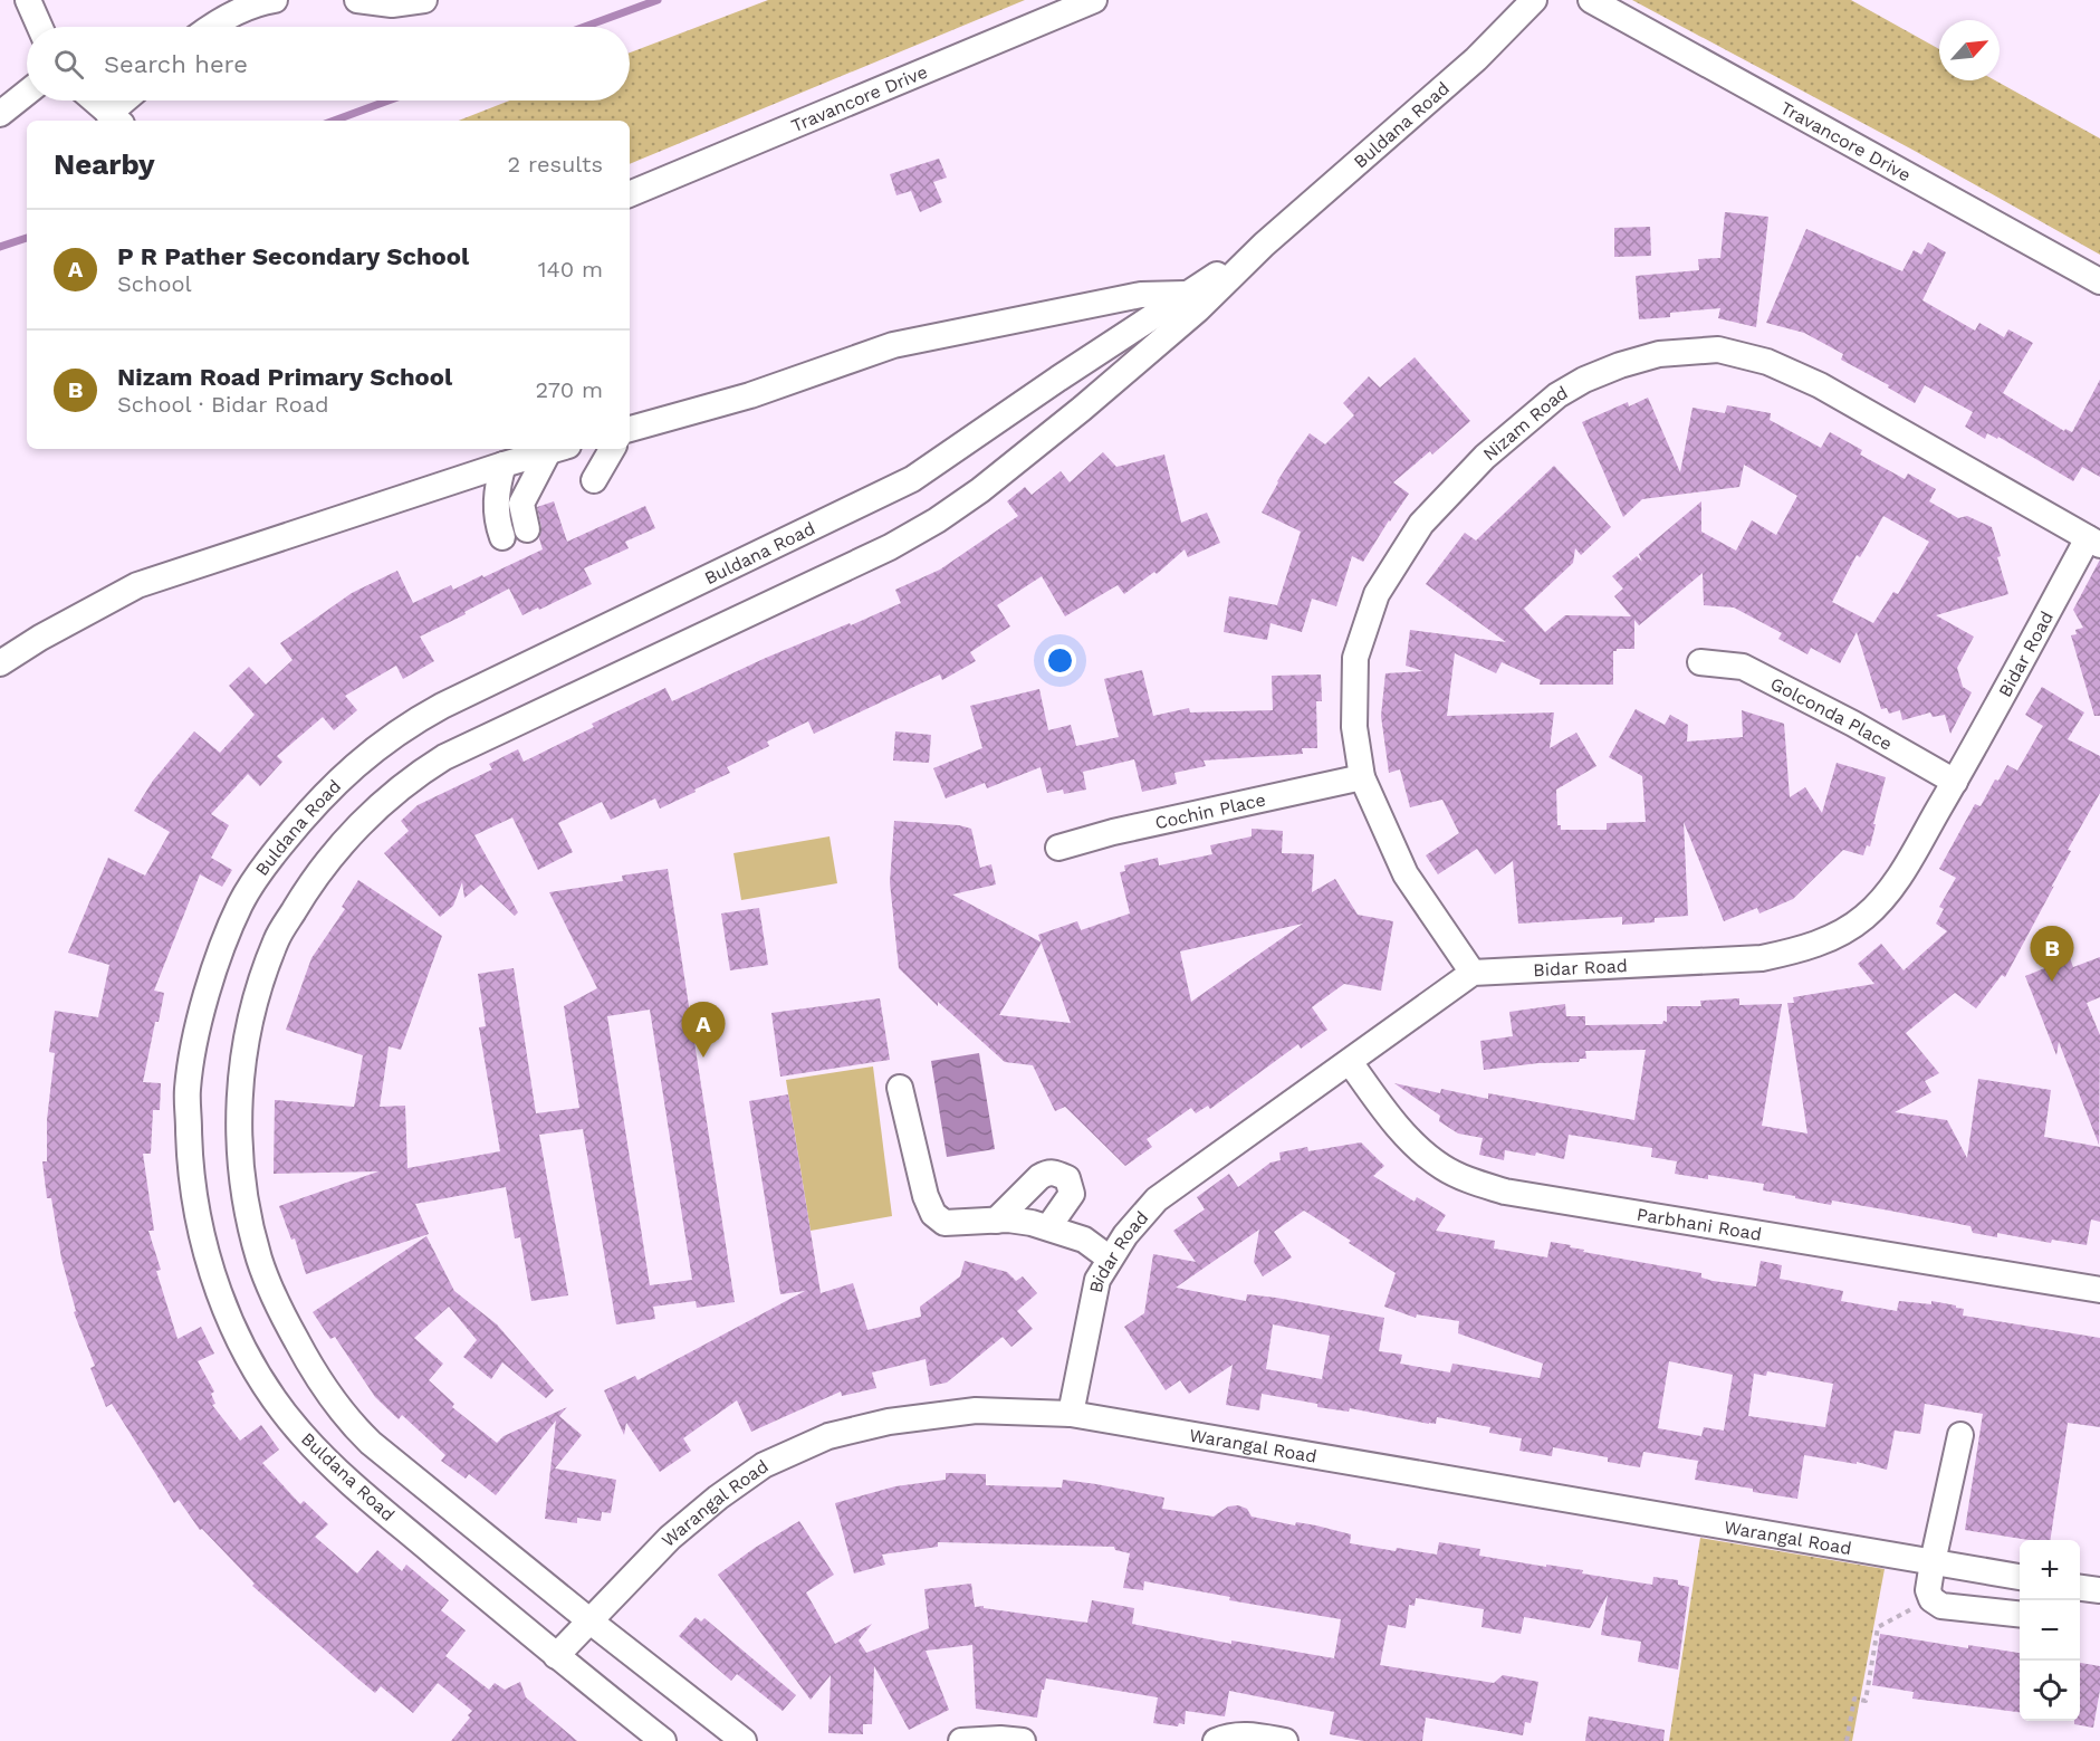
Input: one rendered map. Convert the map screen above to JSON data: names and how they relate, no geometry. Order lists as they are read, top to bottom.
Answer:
{
  "streets": {
    "street": [
      "Travancore Drive",
      "Buldana Road",
      "Nizam Road",
      "Bidar Road",
      "Golconda Place",
      "Cochin Place",
      "Parbhani Road",
      "Warangal Road"
    ]
  },
  "crossings": [
    ["Buldana Road", "Warangal Road"],
    ["Nizam Road", "Bidar Road"],
    ["Nizam Road", "Cochin Place"],
    ["Bidar Road", "Golconda Place"],
    ["Bidar Road", "Parbhani Road"],
    ["Bidar Road", "Warangal Road"]
  ],
  "north": "top right",
  "page": {
    "search": "Search here",
    "heading": ["Nearby", "2 results"],
    "list": [
      {
        "mark": "A",
        "name": "P R Pather Secondary School",
        "note": "School",
        "value": "140 m"
      },
      {
        "mark": "B",
        "name": "Nizam Road Primary School",
        "note": "School · Bidar Road",
        "value": "270 m"
      }
    ],
    "pins": ["B", "A"],
    "map_buttons": ["+", "−"]
  }
}
